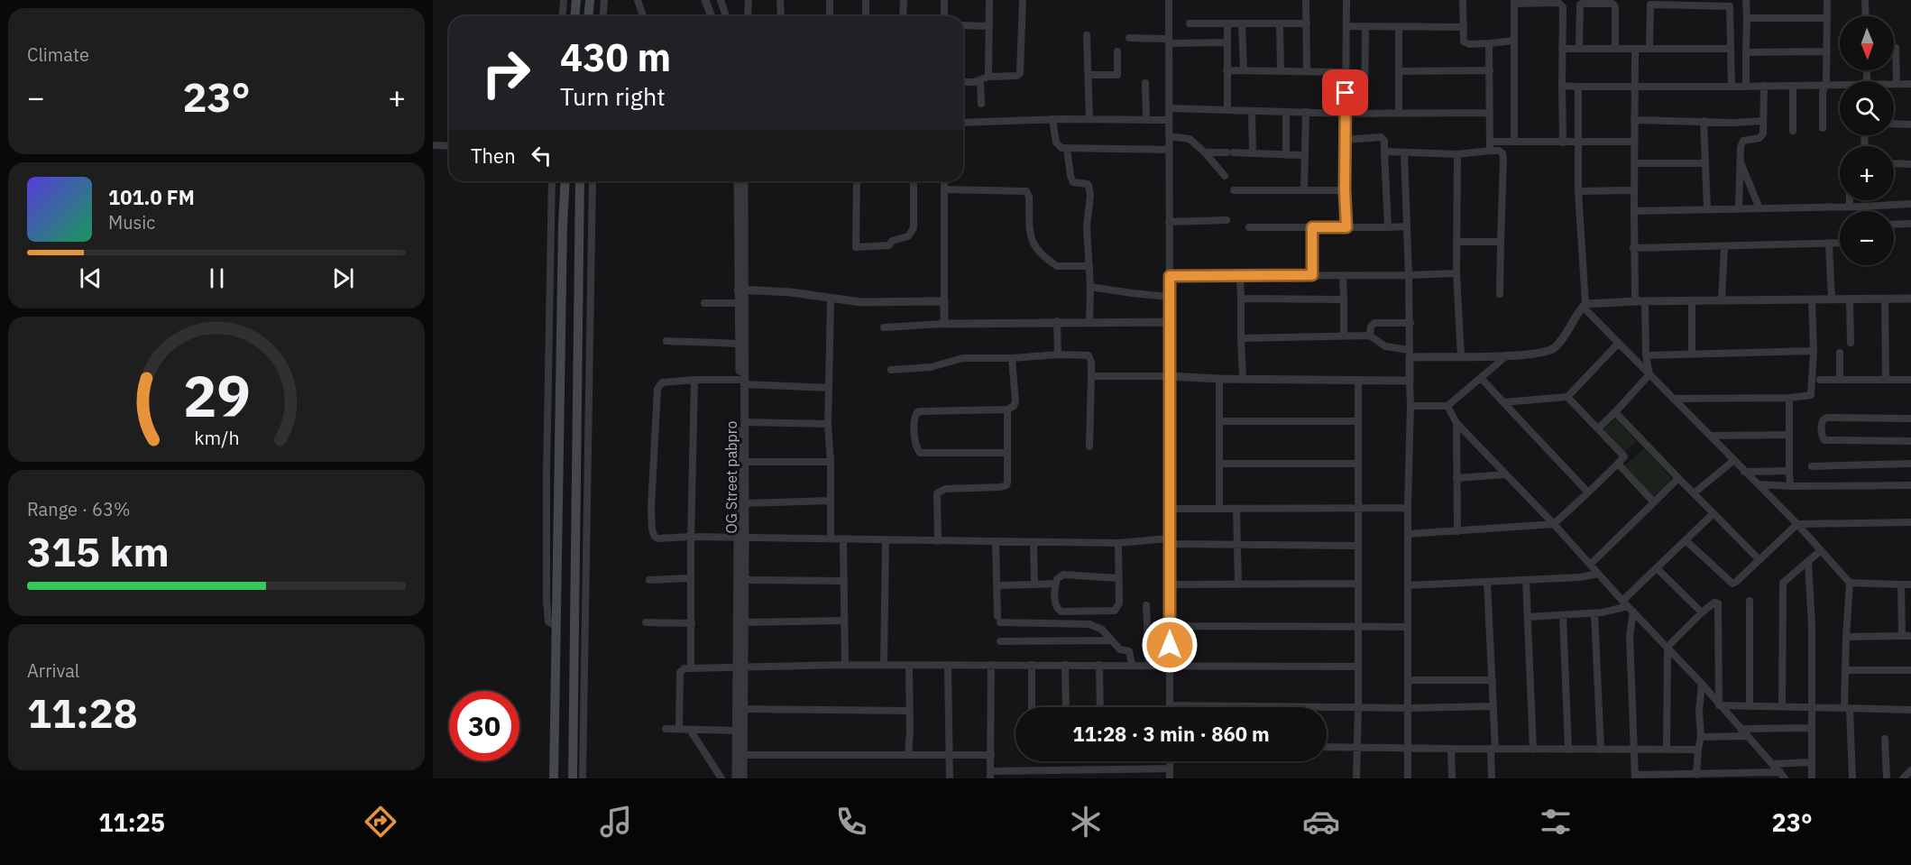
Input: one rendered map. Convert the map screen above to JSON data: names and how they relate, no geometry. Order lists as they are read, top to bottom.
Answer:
{
  "streets": {
    "street": ["OG Street pabpro"]
  },
  "north": "bottom",
  "page": {
    "tile": [
      "Climate",
      ["Range · 63%", "315 km"],
      ["Arrival", "11:28"]
    ],
    "map_buttons": ["+", "−"],
    "turn": ["430 m", "Turn right"],
    "heat": ["−", "23°", "+"],
    "then": "Then",
    "song": ["101.0 FM", "Music"],
    "limit": "30",
    "trip": "11:28 · 3 min · 860 m",
    "tabs": ["11:25", "23°"],
    "gauge": ["29", "km/h"]
  }
}
